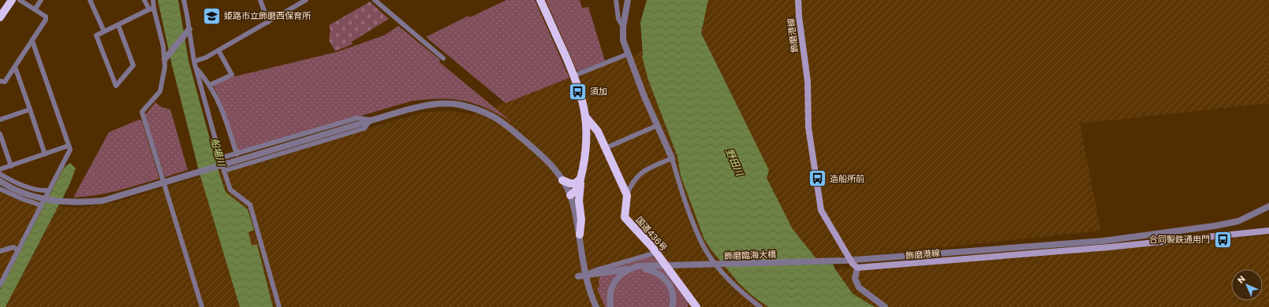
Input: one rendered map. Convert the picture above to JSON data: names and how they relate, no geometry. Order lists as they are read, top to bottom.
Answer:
{
  "streets": {
    "highway": ["国道436号"],
    "main road": ["飾磨港線"],
    "street": ["飾磨臨海大橋"]
  },
  "water": ["船場川", "野田川"],
  "places": {
    "school or university": ["姫路市立飾磨西保育所"],
    "bus stop": ["須加", "造船所前", "合同製鉄通用門"]
  },
  "north": "top left"
}
